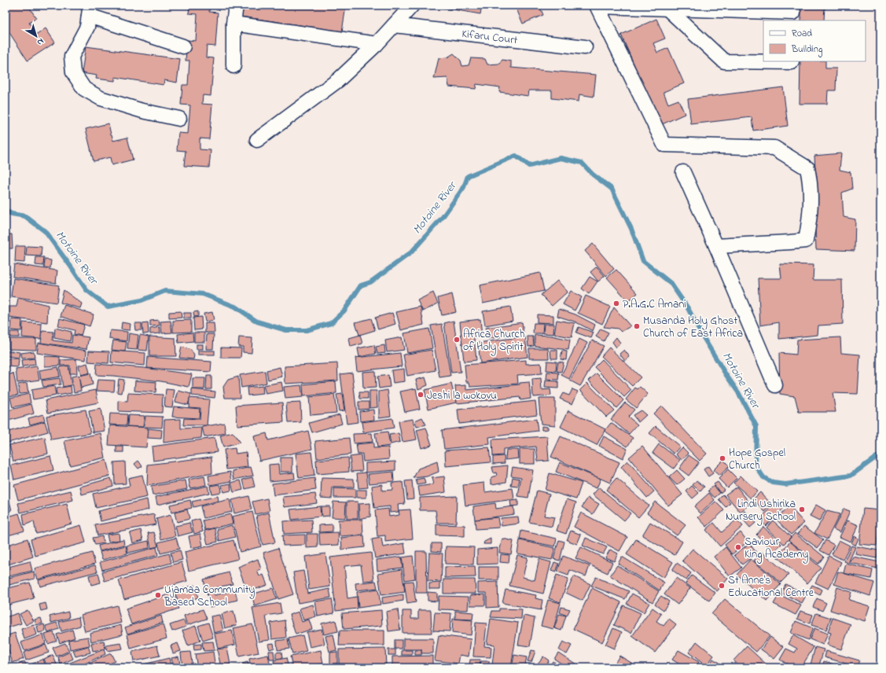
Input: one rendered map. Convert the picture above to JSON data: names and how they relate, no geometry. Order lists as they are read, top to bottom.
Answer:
{
  "streets": {
    "street": ["Kifaru Court"]
  },
  "water": ["Motoine River"],
  "places": [
    "P.A.G.C Amani",
    "Musanda Holy Ghost Church of East Africa",
    "Africa Church of Holy Spirit",
    "Jeshi la wokovu",
    "Hope Gospel Church",
    "Lindi Ushirika Nursery School",
    "Saviour King Academy",
    "St Anne's Educational Centre",
    "Ujamaa Community Based School"
  ],
  "legend": ["Road", "Building"],
  "north": "bottom right"
}
